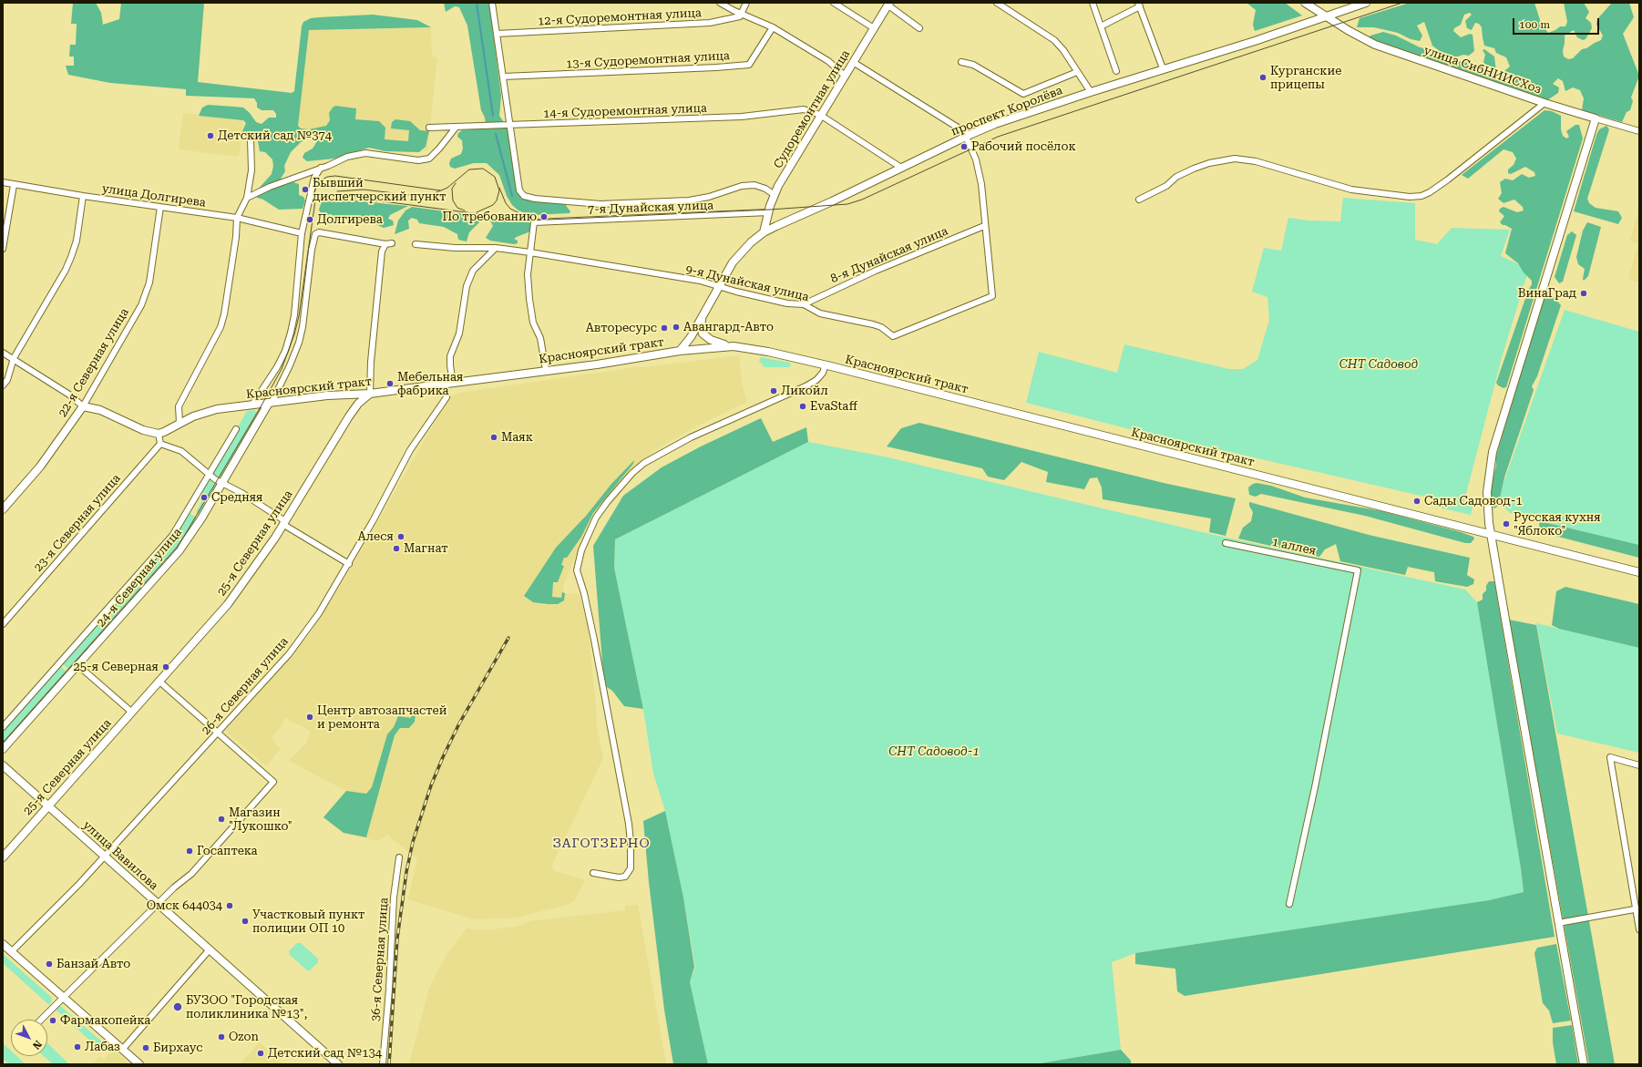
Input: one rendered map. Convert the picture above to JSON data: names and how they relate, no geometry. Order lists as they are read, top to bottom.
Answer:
{
  "streets": {
    "main road": [
      "улица СибНИИСХоз",
      "Судоремонтная улица",
      "проспект Королёва",
      "Красноярский тракт",
      "22-я Северная улица",
      "25-я Северная улица",
      "24-я Северная улица",
      "улица Вавилова"
    ],
    "street": [
      "12-я Судоремонтная улица",
      "13-я Судоремонтная улица",
      "14-я Судоремонтная улица",
      "улица Долгирева",
      "7-я Дунайская улица",
      "8-я Дунайская улица",
      "9-я Дунайская улица",
      "23-я Северная улица",
      "1 аллея",
      "26-я Северная улица",
      "36-я Северная улица"
    ]
  },
  "crossings": [
    ["улица СибНИИСХоз", "проспект Королёва"],
    ["Судоремонтная улица", "14-я Судоремонтная улица"],
    ["Судоремонтная улица", "проспект Королёва"],
    ["Судоремонтная улица", "7-я Дунайская улица"],
    ["14-я Судоремонтная улица", "проспект Королёва"],
    ["проспект Королёва", "9-я Дунайская улица"],
    ["проспект Королёва", "Красноярский тракт"],
    ["улица Долгирева", "22-я Северная улица"],
    ["7-я Дунайская улица", "9-я Дунайская улица"],
    ["8-я Дунайская улица", "9-я Дунайская улица"],
    ["Красноярский тракт", "25-я Северная улица"],
    ["Красноярский тракт", "24-я Северная улица"],
    ["25-я Северная улица", "24-я Северная улица"],
    ["25-я Северная улица", "улица Вавилова"],
    ["26-я Северная улица", "улица Вавилова"]
  ],
  "districts": ["ЗАГОТЗЕРНО"],
  "parks": ["СНТ Садовод", "СНТ Садовод-1"],
  "places": [
    "Курганские прицепы",
    "Детский сад №374",
    "Рабочий посёлок",
    "Бывший диспетчерский пункт",
    "По требованию",
    "Долгирева",
    "ВинаГрад",
    "Авангард-Авто",
    "Авторесурс",
    "Мебельная фабрика",
    "Ликойл",
    "EvaStaff",
    "Маяк",
    "Средняя",
    "Сады Садовод-1",
    "Русская кухня \"Яблоко\"",
    "Алеся",
    "Магнат",
    "25-я Северная",
    "Центр автозапчастей и ремонта",
    "Магазин \"Лукошко\"",
    "Госаптека",
    "Омск 644034",
    "Участковый пункт полиции ОП 10",
    "Банзай Авто",
    "БУЗОО \"Городская поликлиника №13\",",
    "Фармакопейка",
    "Ozon",
    "Лабаз",
    "Бирхаус",
    "Детский сад №134"
  ],
  "scale_bar": "100 m",
  "north": "bottom right"
}
